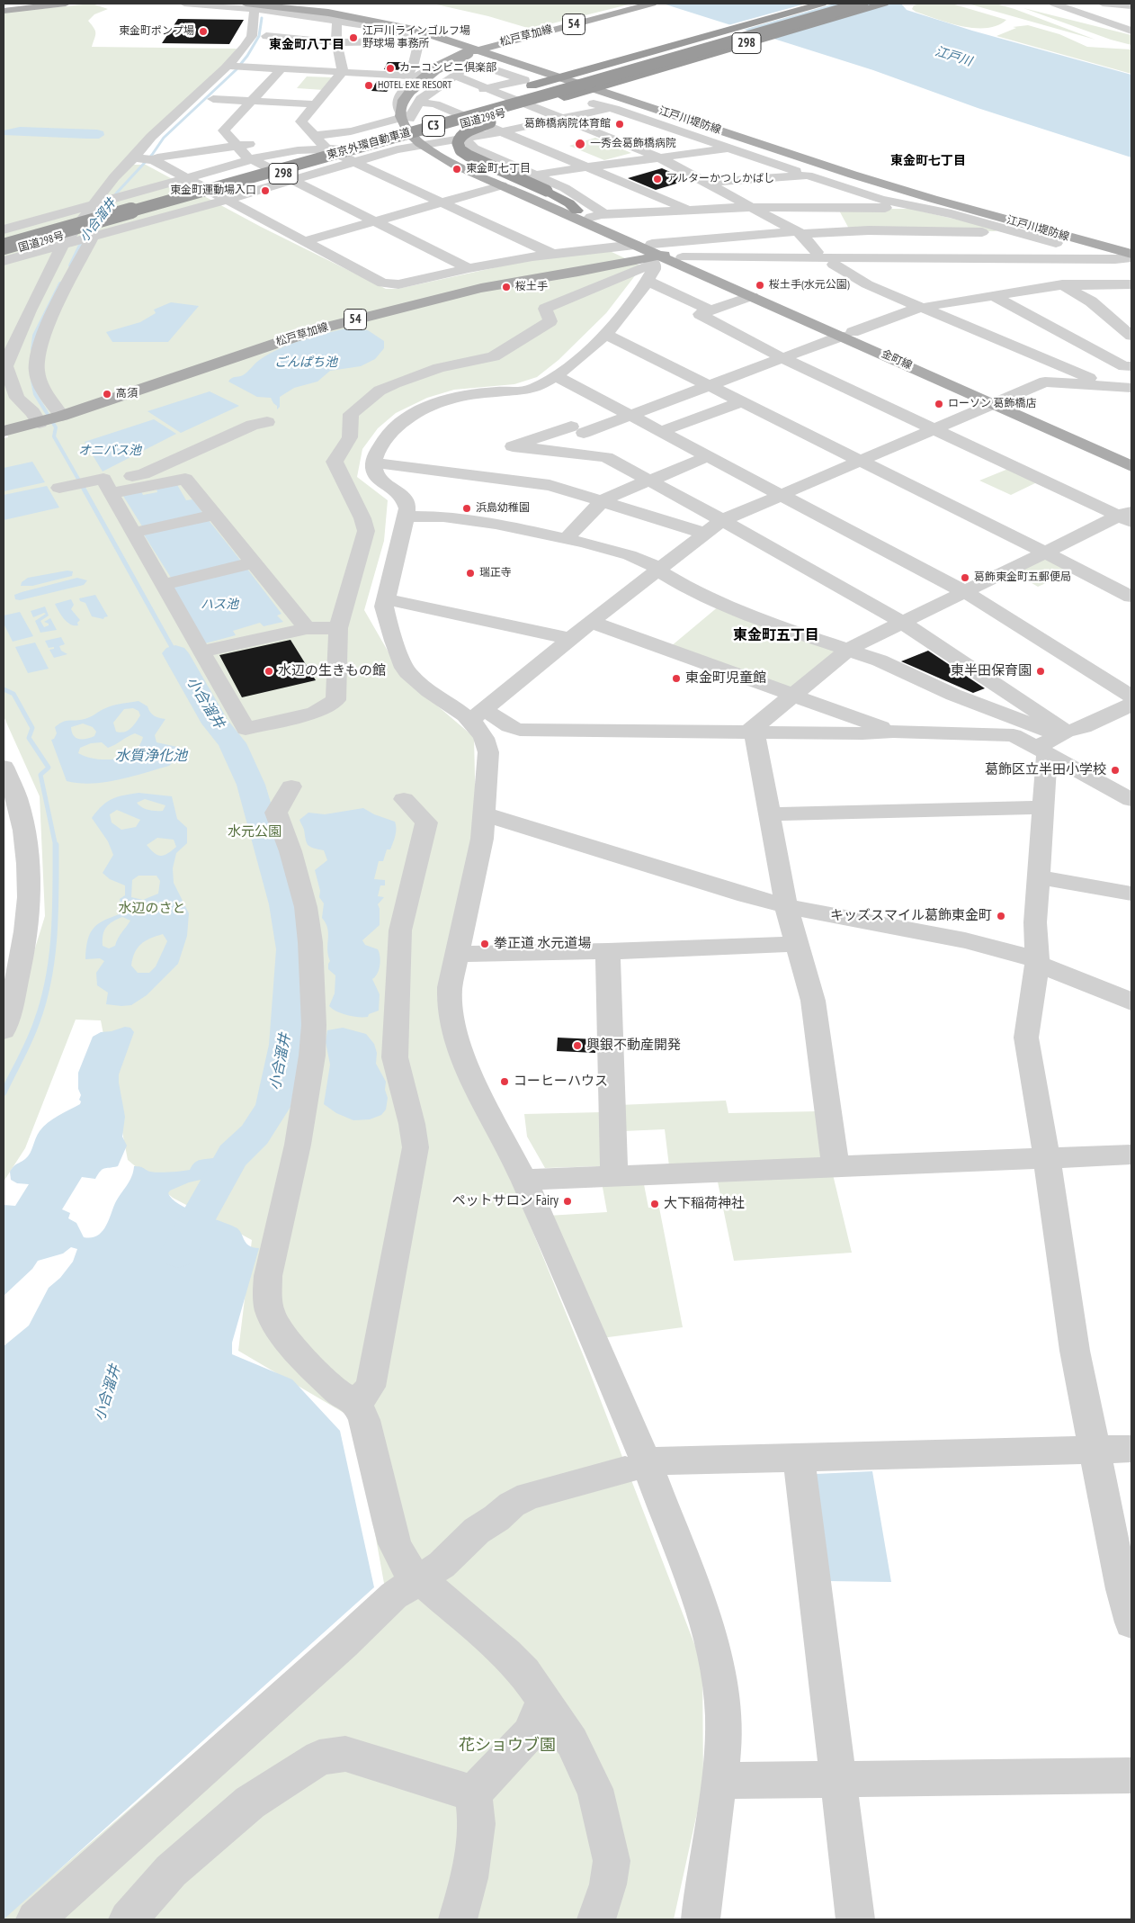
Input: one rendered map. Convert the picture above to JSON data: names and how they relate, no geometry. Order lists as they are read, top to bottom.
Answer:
{
  "streets": {
    "highway": [
      "298",
      "国道298号",
      "C3",
      "東京外環自動車道"
    ],
    "main road": [
      "54",
      "松戸草加線",
      "江戸川堤防線",
      "金町線"
    ]
  },
  "crossings": [
    ["松戸草加線", "江戸川堤防線"],
    ["松戸草加線", "金町線"],
    ["国道298号", "江戸川堤防線"]
  ],
  "districts": ["東金町八丁目", "東金町七丁目", "東金町五丁目"],
  "water": [
    "江戸川",
    "小合溜井",
    "ごんぱち池",
    "オニバス池",
    "ハス池",
    "水質浄化池"
  ],
  "parks": ["水元公園", "水辺のさと", "花ショウブ園"],
  "places": [
    "東金町ポンプ場",
    "江戸川ラインゴルフ場 野球場 事務所",
    "カーコンビニ倶楽部",
    "HOTEL EXE RESORT",
    "葛飾橋病院体育館",
    "一秀会葛飾橋病院",
    "東金町七丁目",
    "アルターかつしかばし",
    "東金町運動場入口",
    "桜土手(水元公園)",
    "桜土手",
    "高須",
    "ローソン 葛飾橋店",
    "浜島幼稚園",
    "瑞正寺",
    "葛飾東金町五郵便局",
    "水辺の生きもの館",
    "東半田保育園",
    "東金町児童館",
    "葛飾区立半田小学校",
    "キッズスマイル葛飾東金町",
    "拳正道 水元道場",
    "興銀不動産開発",
    "コーヒーハウス",
    "ペットサロン Fairy",
    "大下稲荷神社"
  ]
}
